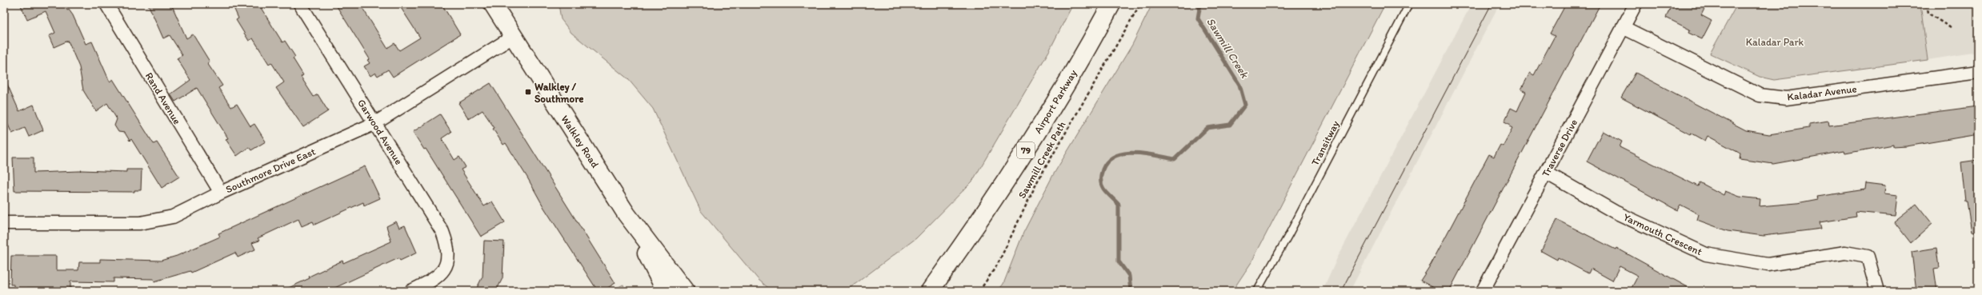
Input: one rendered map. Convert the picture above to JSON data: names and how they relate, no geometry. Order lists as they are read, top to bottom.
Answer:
{
  "streets": {
    "main road": ["Airport Parkway", "Walkley Road", "79"],
    "street": [
      "Kaladar Avenue",
      "Rand Avenue",
      "Garwood Avenue",
      "Traverse Drive",
      "Southmore Drive East",
      "Yarmouth Crescent"
    ],
    "lane": ["Transitway"],
    "path": ["Sawmill Creek Path"]
  },
  "crossings": [
    ["Kaladar Avenue", "Traverse Drive"],
    ["Rand Avenue", "Southmore Drive East"],
    ["Garwood Avenue", "Southmore Drive East"],
    ["Walkley Road", "Southmore Drive East"],
    ["Traverse Drive", "Yarmouth Crescent"]
  ],
  "water": ["Sawmill Creek"],
  "parks": ["Kaladar Park"],
  "places": {
    "transit": ["Walkley / Southmore"]
  }
}
